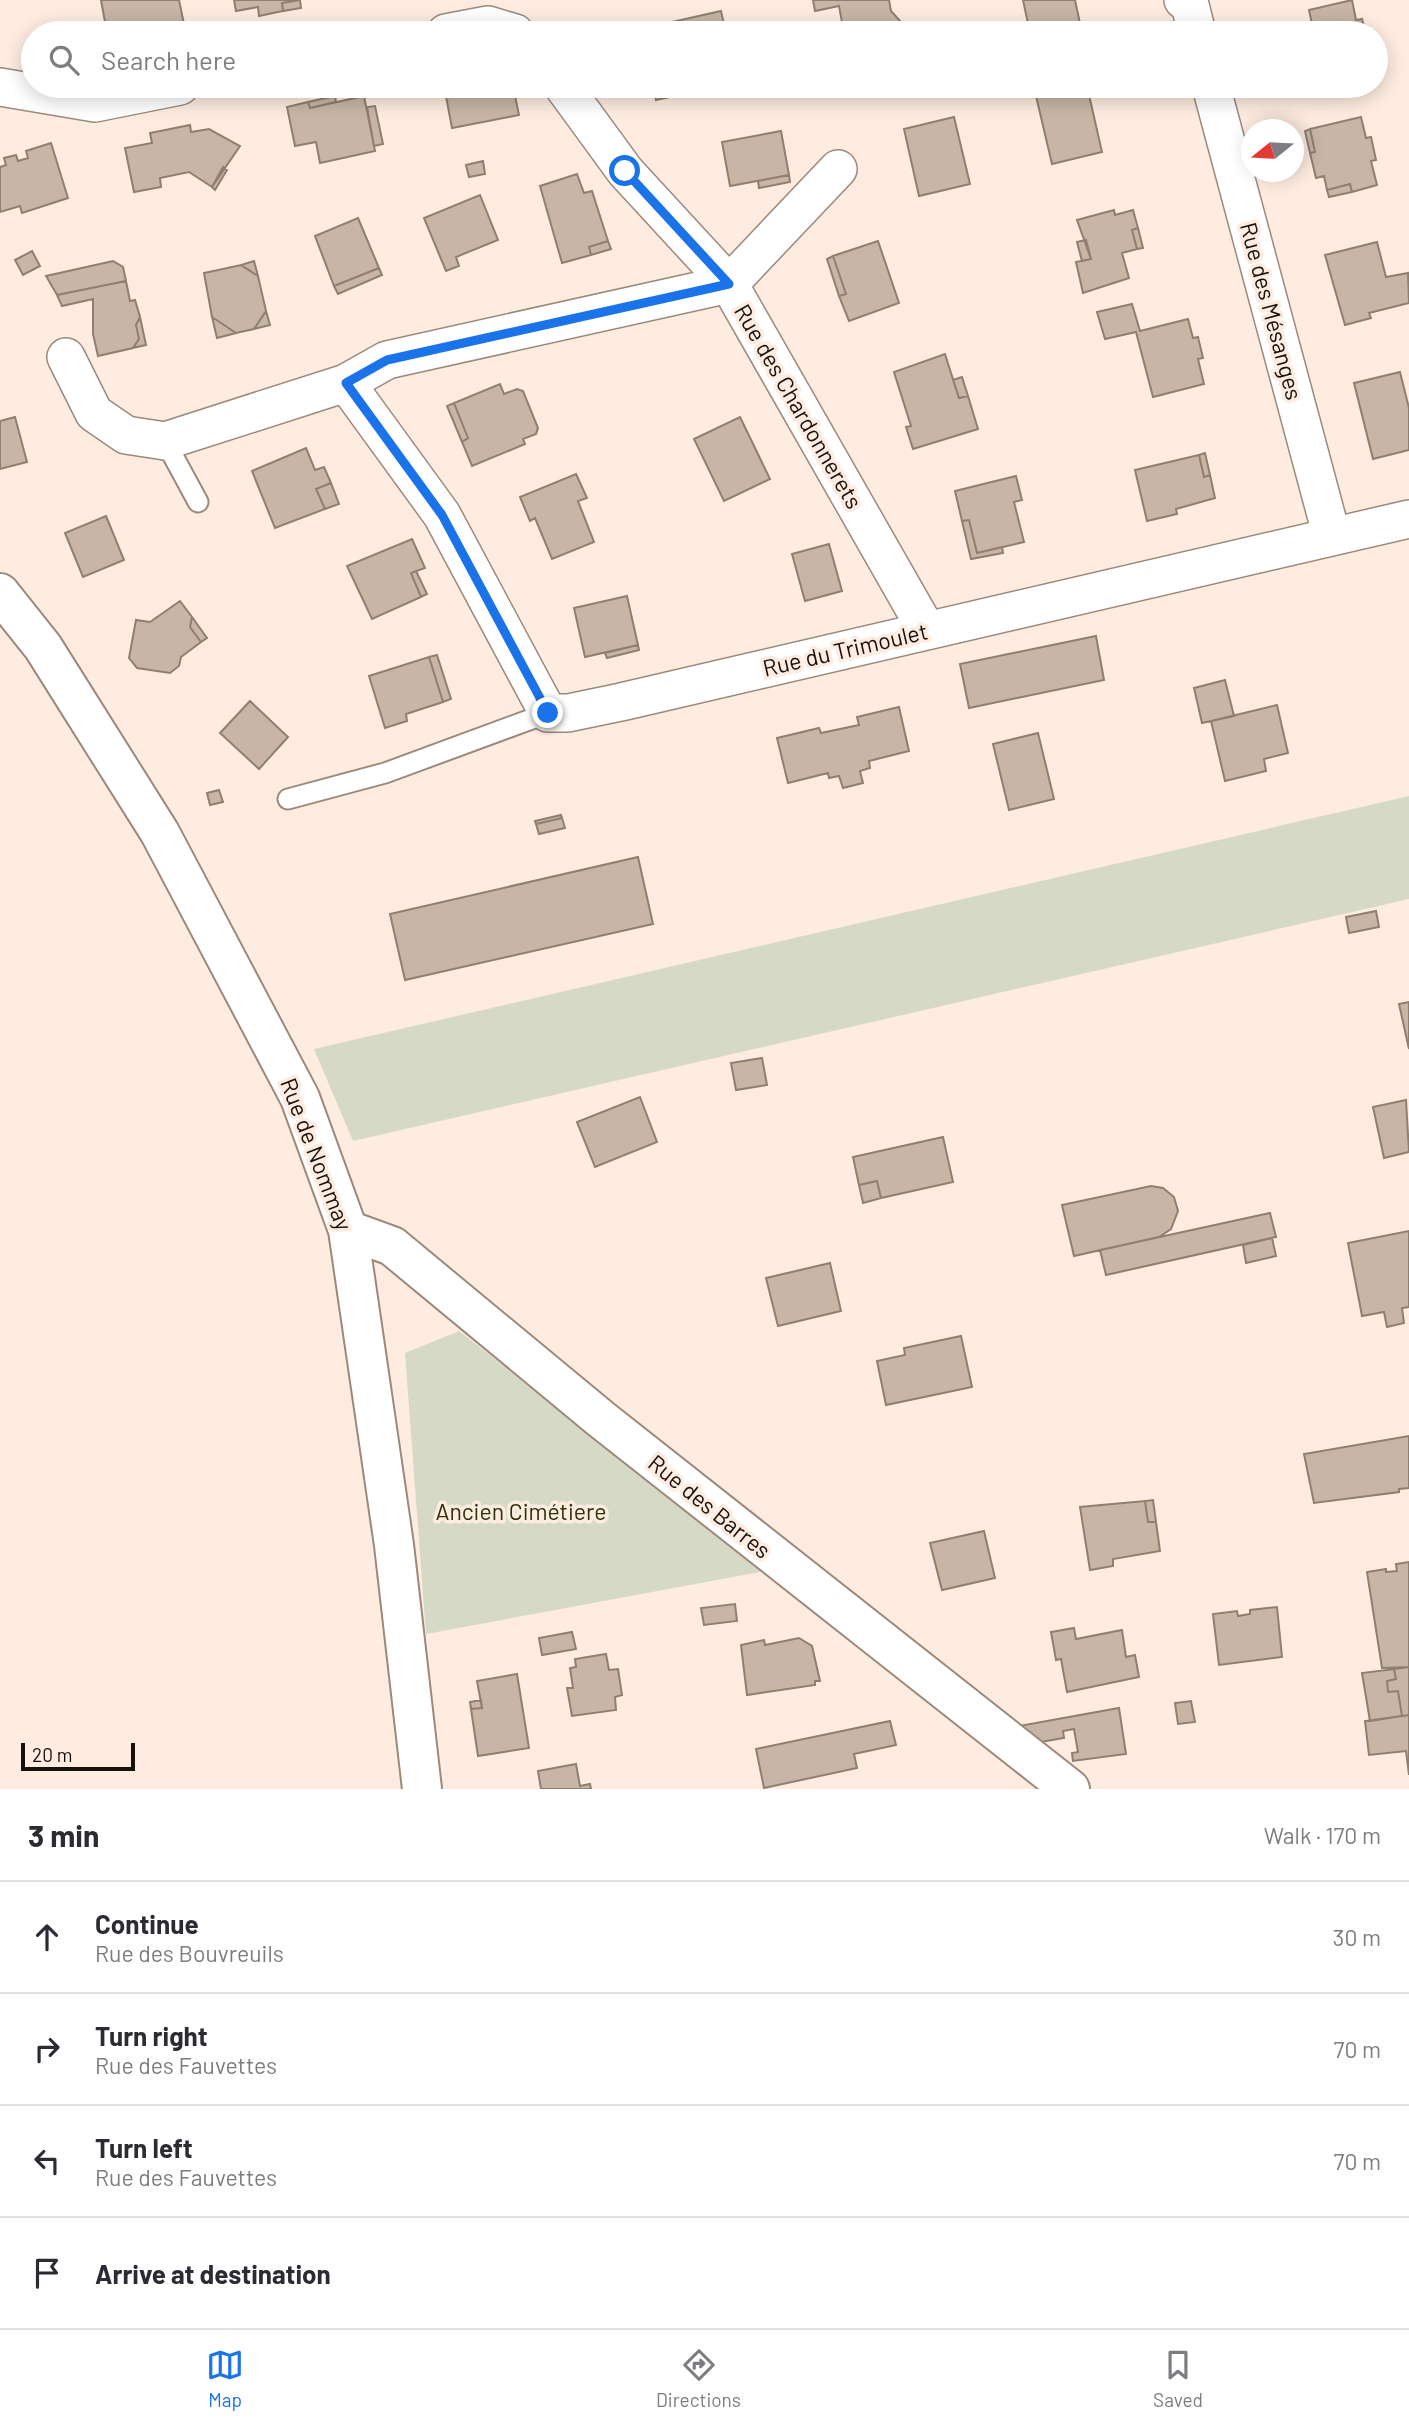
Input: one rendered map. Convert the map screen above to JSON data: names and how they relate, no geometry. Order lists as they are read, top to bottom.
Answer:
{
  "streets": {
    "street": [
      "Rue des Mésanges",
      "Rue des Chardonnerets",
      "Rue du Trimoulet",
      "Rue de Nommay",
      "Rue des Barres"
    ]
  },
  "crossings": [
    ["Rue des Mésanges", "Rue du Trimoulet"],
    ["Rue des Chardonnerets", "Rue du Trimoulet"],
    ["Rue de Nommay", "Rue des Barres"]
  ],
  "parks": ["Ancien Cimétiere"],
  "scale_bar": "20 m",
  "north": "left",
  "page": {
    "search": "Search here",
    "scale": "20 m",
    "heading": ["3 min", "Walk · 170 m"],
    "list": [
      ["Continue", "Rue des Bouvreuils", "30 m"],
      ["Turn right", "Rue des Fauvettes", "70 m"],
      ["Turn left", "Rue des Fauvettes", "70 m"],
      "Arrive at destination"
    ],
    "nav": ["Map", "Directions", "Saved"]
  }
}
